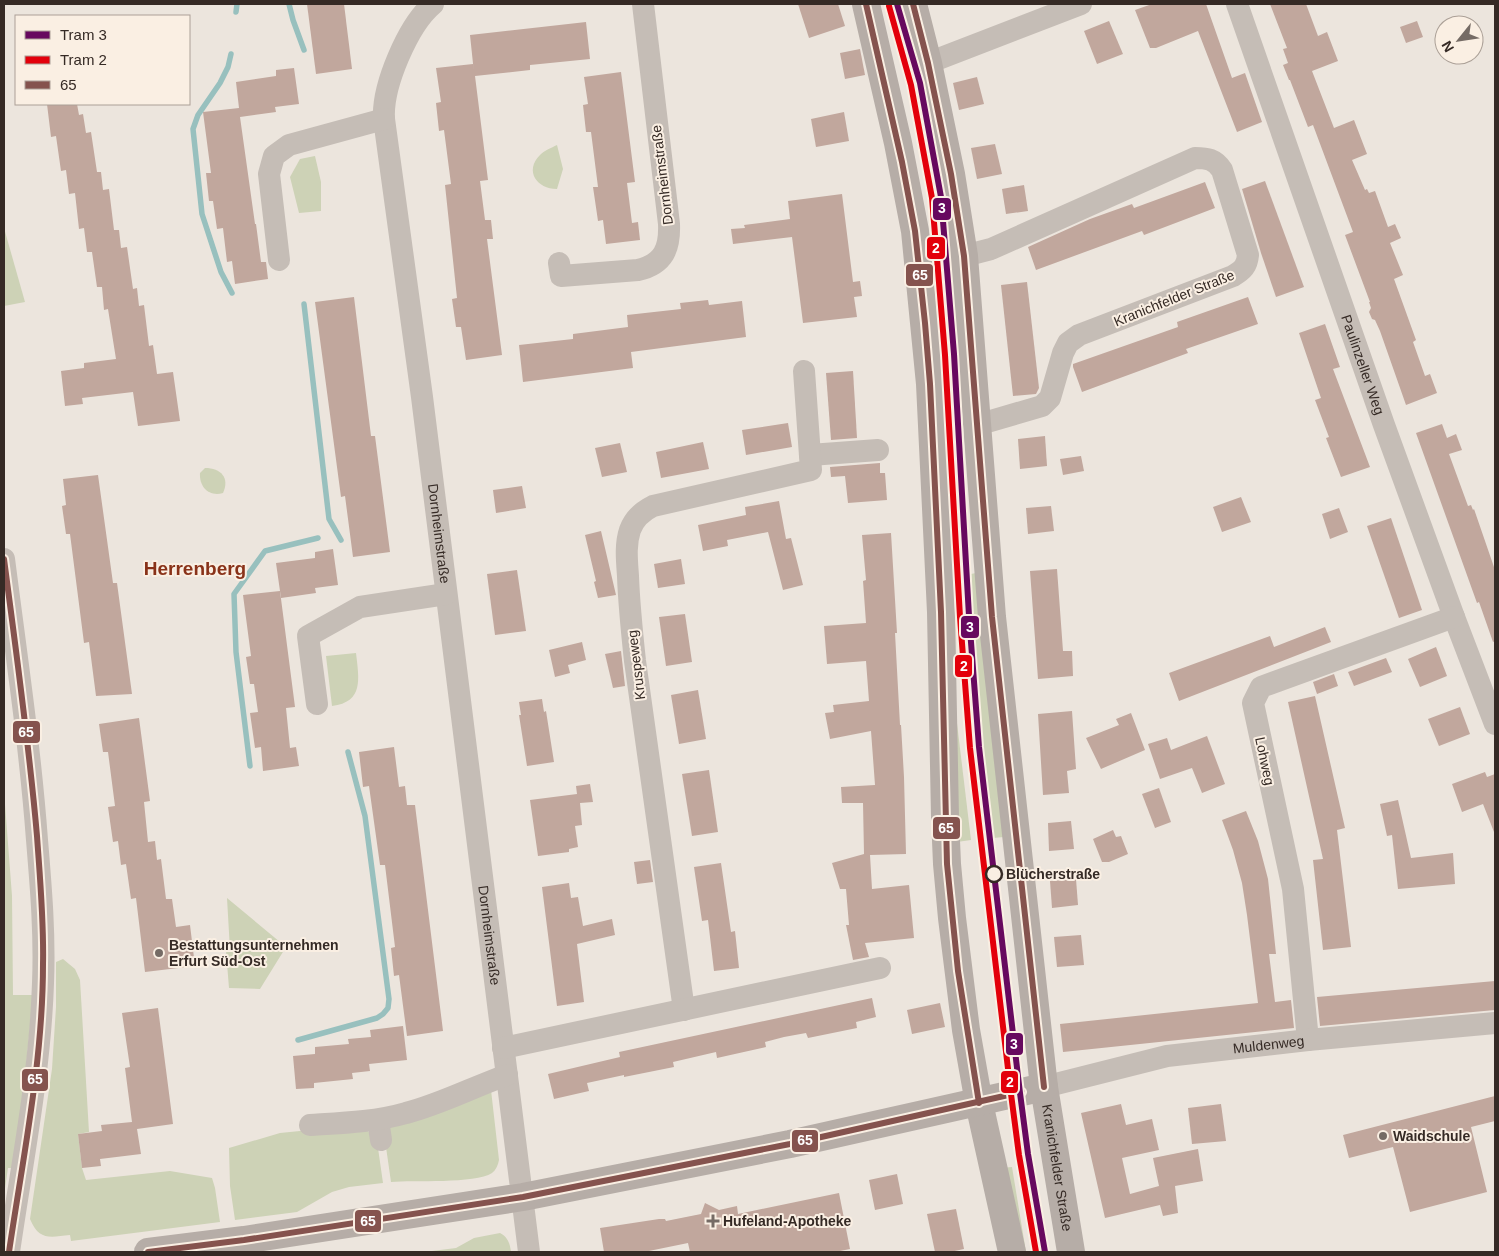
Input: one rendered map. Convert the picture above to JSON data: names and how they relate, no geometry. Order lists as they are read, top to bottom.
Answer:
{
  "streets": {
    "main road": ["Kranichfelder Straße"],
    "street": [
      "Dornheimstraße",
      "Paulinzeller Weg",
      "Kruspeweg",
      "Lohweg",
      "Muldenweg"
    ]
  },
  "crossings": [
    ["Kranichfelder Straße", "Muldenweg"],
    ["Paulinzeller Weg", "Lohweg"],
    ["Lohweg", "Muldenweg"]
  ],
  "districts": ["Herrenberg"],
  "places": {
    "other": ["Blücherstraße", "Bestattungsunternehmen Erfurt Süd-Ost", "Waidschule"],
    "health": ["Hufeland-Apotheke"]
  },
  "lines": ["tram line 3", "transit line 65", "tram line 2"],
  "legend": ["Tram 3", "Tram 2", "65"],
  "north": "bottom left"
}
